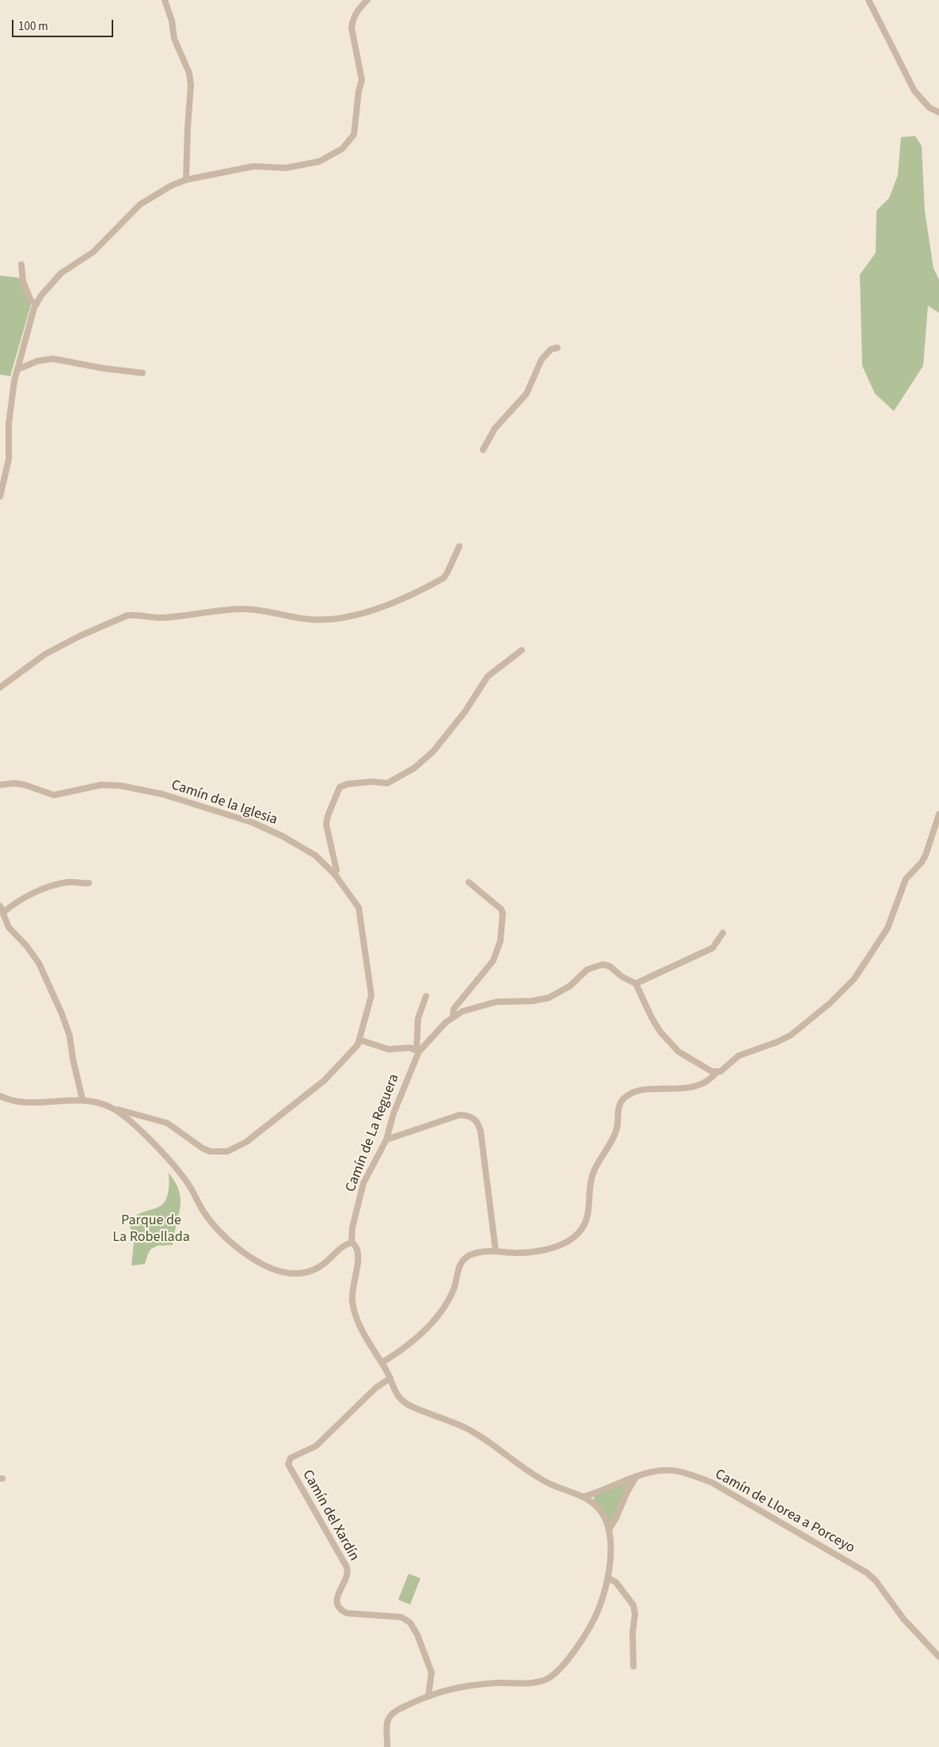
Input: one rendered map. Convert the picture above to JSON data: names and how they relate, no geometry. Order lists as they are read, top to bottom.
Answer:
{
  "streets": {
    "street": [
      "Camín de la Iglesia",
      "Camín de La Reguera",
      "Camín de Llorea a Porceyo",
      "Camín del Xardín"
    ]
  },
  "parks": ["Parque de La Robellada"],
  "scale_bar": "100 m"
}
